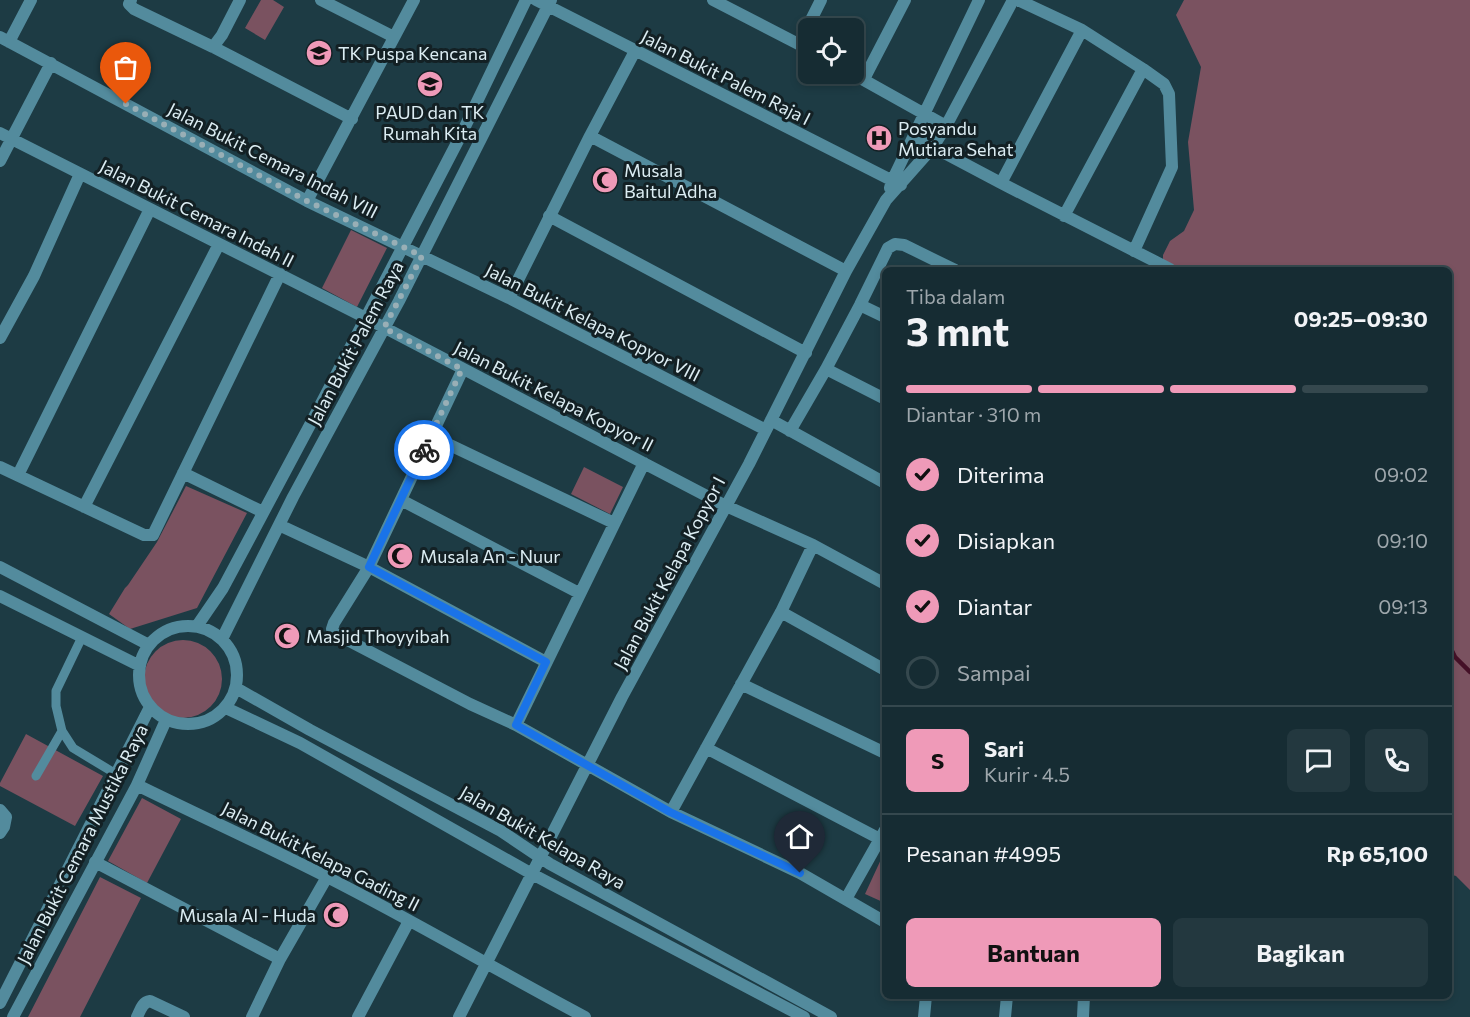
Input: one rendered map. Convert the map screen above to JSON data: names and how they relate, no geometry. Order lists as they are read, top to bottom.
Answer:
{
  "streets": {
    "street": [
      "Jalan Bukit Palem Raja I",
      "Jalan Bukit Cemara Indah VIII",
      "Jalan Bukit Cemara Indah II",
      "Jalan Bukit Kelapa Kopyor VIII",
      "Jalan Bukit Palem Raya",
      "Jalan Bukit Kelapa Kopyor II",
      "Jalan Bukit Kelapa Kopyor I",
      "Jalan Bukit Kelapa Raya",
      "Jalan Bukit Cemara Mustika Raya",
      "Jalan Bukit Kelapa Gading II"
    ]
  },
  "crossings": [
    ["Jalan Bukit Palem Raja I", "Jalan Bukit Palem Raya"],
    ["Jalan Bukit Palem Raja I", "Jalan Bukit Kelapa Kopyor I"],
    ["Jalan Bukit Cemara Indah VIII", "Jalan Bukit Kelapa Kopyor VIII"],
    ["Jalan Bukit Cemara Indah VIII", "Jalan Bukit Palem Raya"],
    ["Jalan Bukit Cemara Indah II", "Jalan Bukit Palem Raya"],
    ["Jalan Bukit Cemara Indah II", "Jalan Bukit Kelapa Kopyor II"],
    ["Jalan Bukit Kelapa Kopyor VIII", "Jalan Bukit Palem Raya"],
    ["Jalan Bukit Kelapa Kopyor VIII", "Jalan Bukit Kelapa Kopyor I"],
    ["Jalan Bukit Palem Raya", "Jalan Bukit Kelapa Kopyor II"],
    ["Jalan Bukit Palem Raya", "Jalan Bukit Kelapa Raya"],
    ["Jalan Bukit Palem Raya", "Jalan Bukit Cemara Mustika Raya"],
    ["Jalan Bukit Kelapa Kopyor II", "Jalan Bukit Kelapa Kopyor I"],
    ["Jalan Bukit Kelapa Kopyor I", "Jalan Bukit Kelapa Raya"],
    ["Jalan Bukit Kelapa Kopyor I", "Jalan Bukit Kelapa Gading II"],
    ["Jalan Bukit Kelapa Raya", "Jalan Bukit Cemara Mustika Raya"],
    ["Jalan Bukit Cemara Mustika Raya", "Jalan Bukit Kelapa Gading II"]
  ],
  "places": {
    "school or university": ["TK Puspa Kencana", "PAUD dan TK Rumah Kita"],
    "hospital": ["Posyandu Mutiara Sehat"],
    "mosque": [
      "Musala Baitul Adha",
      "Musala An - Nuur",
      "Masjid Thoyyibah",
      "Musala Al - Huda"
    ]
  },
  "page": {
    "heading": ["3 mnt", "Tiba dalam", "09:25–09:30"],
    "panel": [
      "Sari",
      "Kurir · 4.5",
      "Pesanan #4995",
      "Rp 65,100"
    ],
    "bar": "Diantar · 310 m",
    "list": [
      ["Diterima", "09:02"],
      ["Disiapkan", "09:10"],
      ["Diantar", "09:13"],
      "Sampai"
    ],
    "round": "S",
    "buttons": ["Bantuan", "Bagikan"]
  }
}
